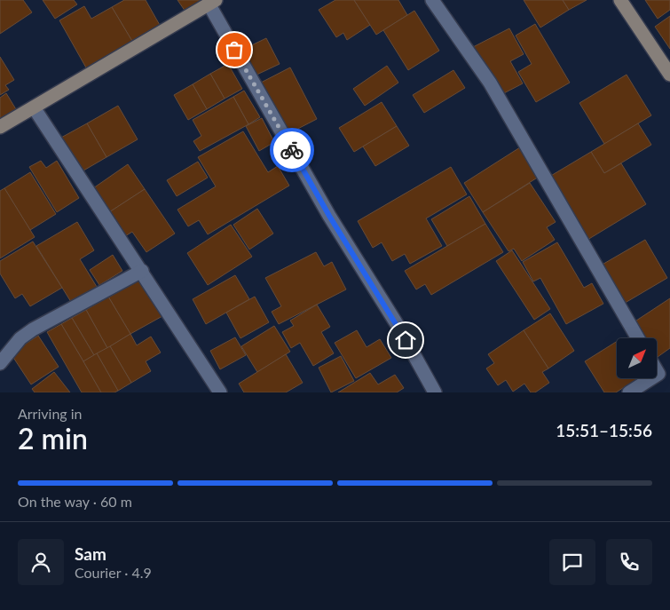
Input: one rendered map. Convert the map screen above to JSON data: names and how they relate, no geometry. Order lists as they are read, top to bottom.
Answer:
{
  "north": "top right",
  "page": {
    "heading": ["2 min", "Arriving in", "15:51–15:56"],
    "panel": ["Sam", "Courier · 4.9"],
    "bar": "On the way · 60 m"
  }
}
